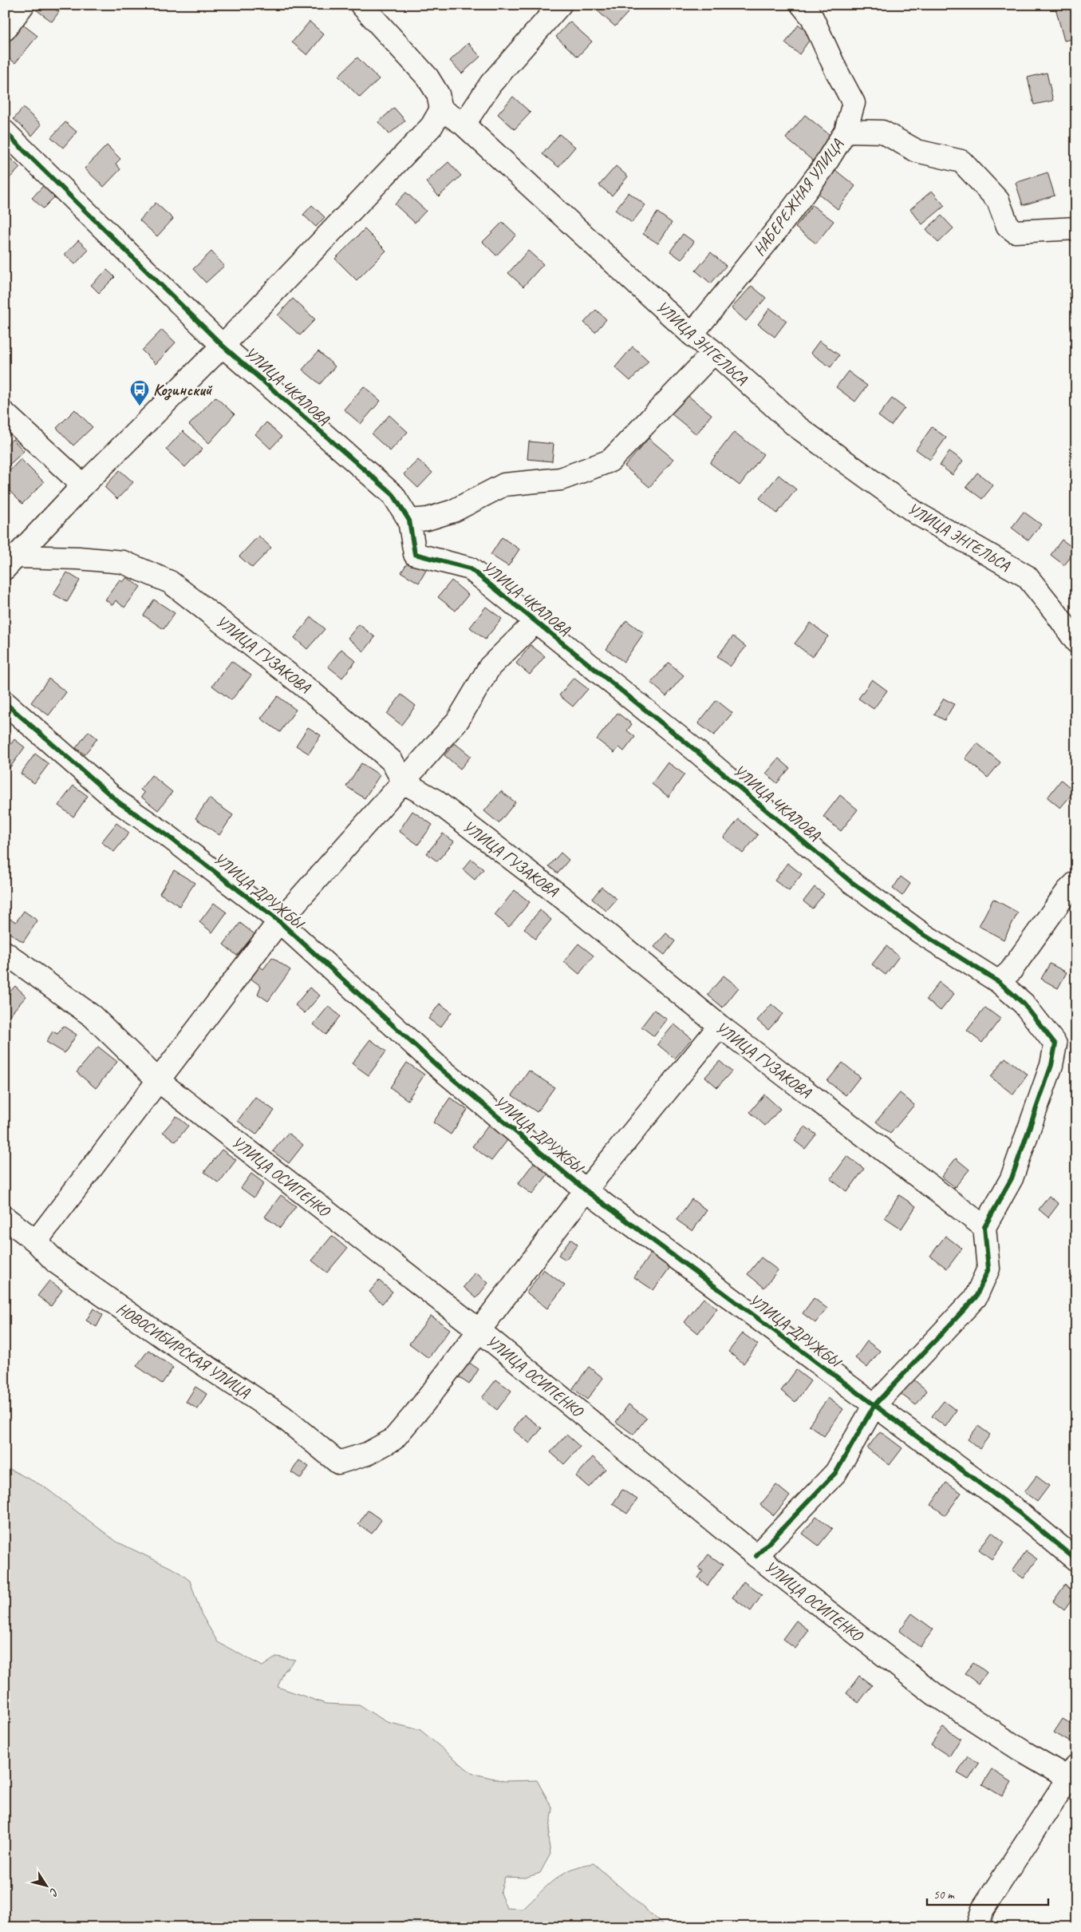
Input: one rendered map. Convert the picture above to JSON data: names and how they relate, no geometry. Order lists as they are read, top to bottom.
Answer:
{
  "streets": {
    "street": [
      "НАБЕРЕЖНАЯ УЛИЦА",
      "УЛИЦА ЭНГЕЛЬСА",
      "УЛИЦА ЧКАЛОВА",
      "УЛИЦА ГУЗАКОВА",
      "УЛИЦА ДРУЖБЫ",
      "УЛИЦА ОСИПЕНКО",
      "НОВОСИБИРСКАЯ УЛИЦА"
    ]
  },
  "crossings": [
    ["НАБЕРЕЖНАЯ УЛИЦА", "УЛИЦА ЭНГЕЛЬСА"],
    ["УЛИЦА ЧКАЛОВА", "УЛИЦА ГУЗАКОВА"],
    ["УЛИЦА ОСИПЕНКО", "НОВОСИБИРСКАЯ УЛИЦА"]
  ],
  "places": {
    "bus stop": ["Козинский"]
  },
  "scale_bar": "50 m",
  "north": "bottom right"
}
